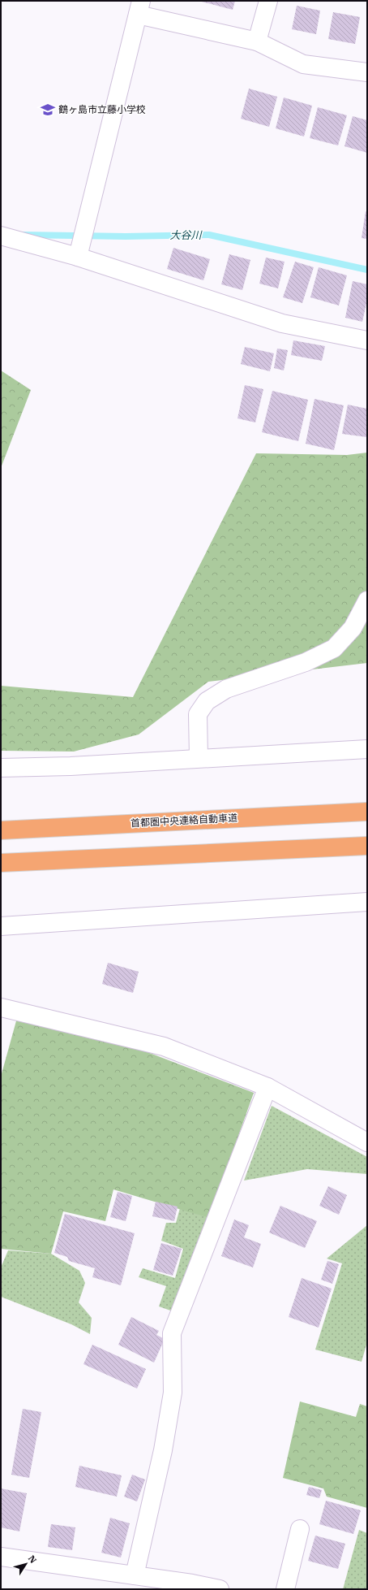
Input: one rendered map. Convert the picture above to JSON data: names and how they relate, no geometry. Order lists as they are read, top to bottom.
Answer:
{
  "streets": {
    "highway": ["首都圏中央連絡自動車道"]
  },
  "water": ["大谷川"],
  "places": {
    "school or university": ["鶴ヶ島市立藤小学校"]
  },
  "north": "top right"
}
